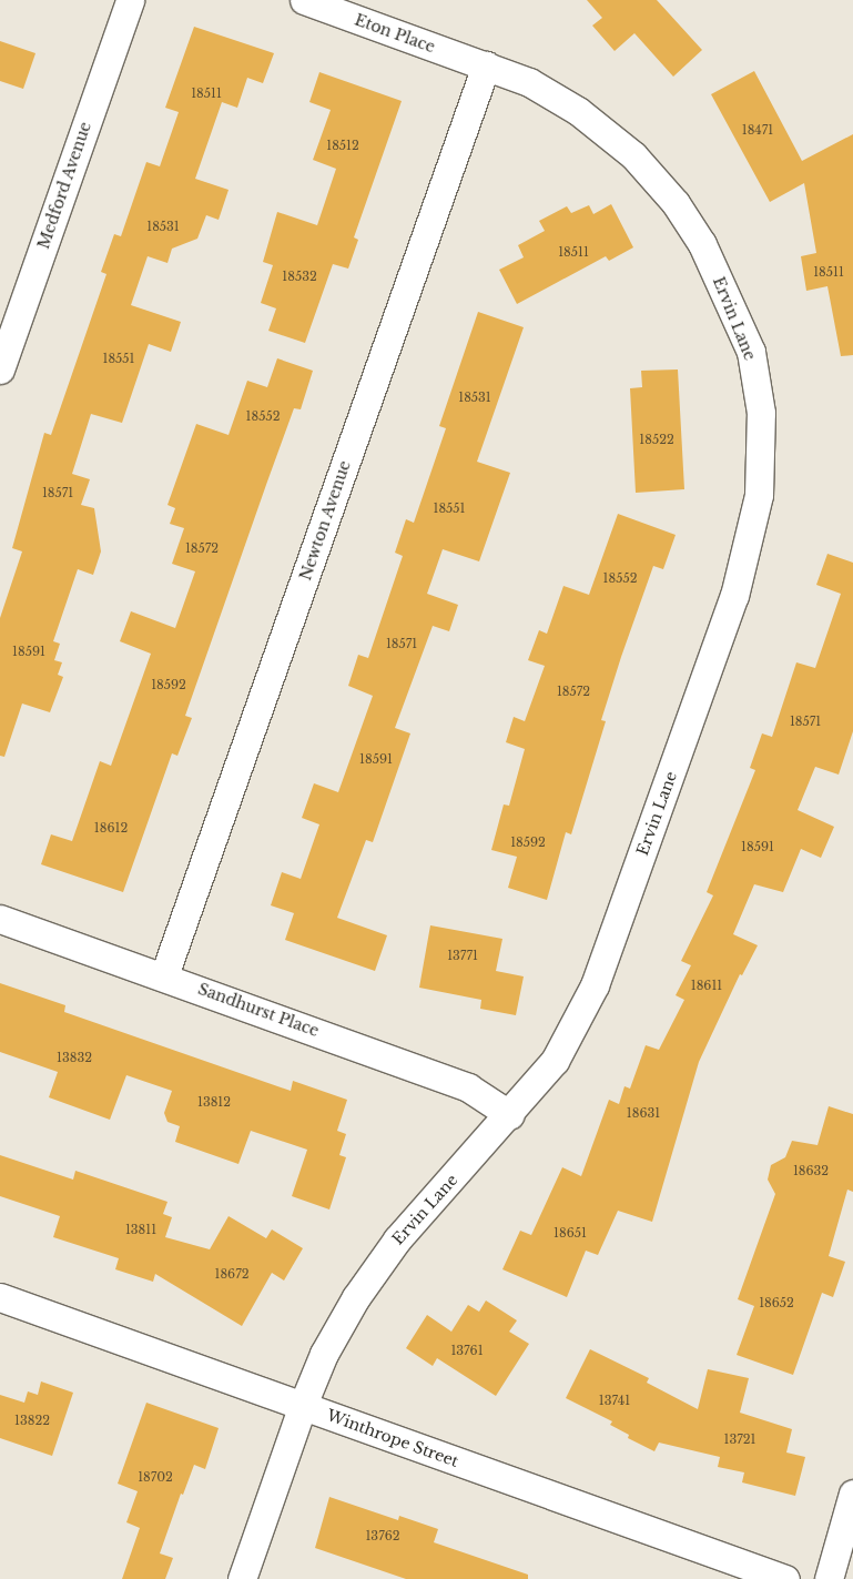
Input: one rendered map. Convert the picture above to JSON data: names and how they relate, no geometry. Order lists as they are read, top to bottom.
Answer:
{
  "streets": {
    "street": [
      "Eton Place",
      "Medford Avenue",
      "Ervin Lane",
      "Newton Avenue",
      "Sandhurst Place",
      "Winthrope Street"
    ]
  },
  "crossings": [
    ["Eton Place", "Ervin Lane"],
    ["Eton Place", "Newton Avenue"],
    ["Ervin Lane", "Newton Avenue"],
    ["Ervin Lane", "Sandhurst Place"],
    ["Ervin Lane", "Winthrope Street"],
    ["Newton Avenue", "Sandhurst Place"]
  ],
  "house_numbers": [
    "18511",
    "18471",
    "18512",
    "18531",
    "18511",
    "18511",
    "18532",
    "18551",
    "18531",
    "18552",
    "18522",
    "18571",
    "18551",
    "18572",
    "18552",
    "18571",
    "18591",
    "18592",
    "18572",
    "18571",
    "18591",
    "18612",
    "18592",
    "18591",
    "13771",
    "18611",
    "13832",
    "13812",
    "18631",
    "18632",
    "13811",
    "18651",
    "18672",
    "18652",
    "13761",
    "13741",
    "13822",
    "13721",
    "18702",
    "13762"
  ]
}
